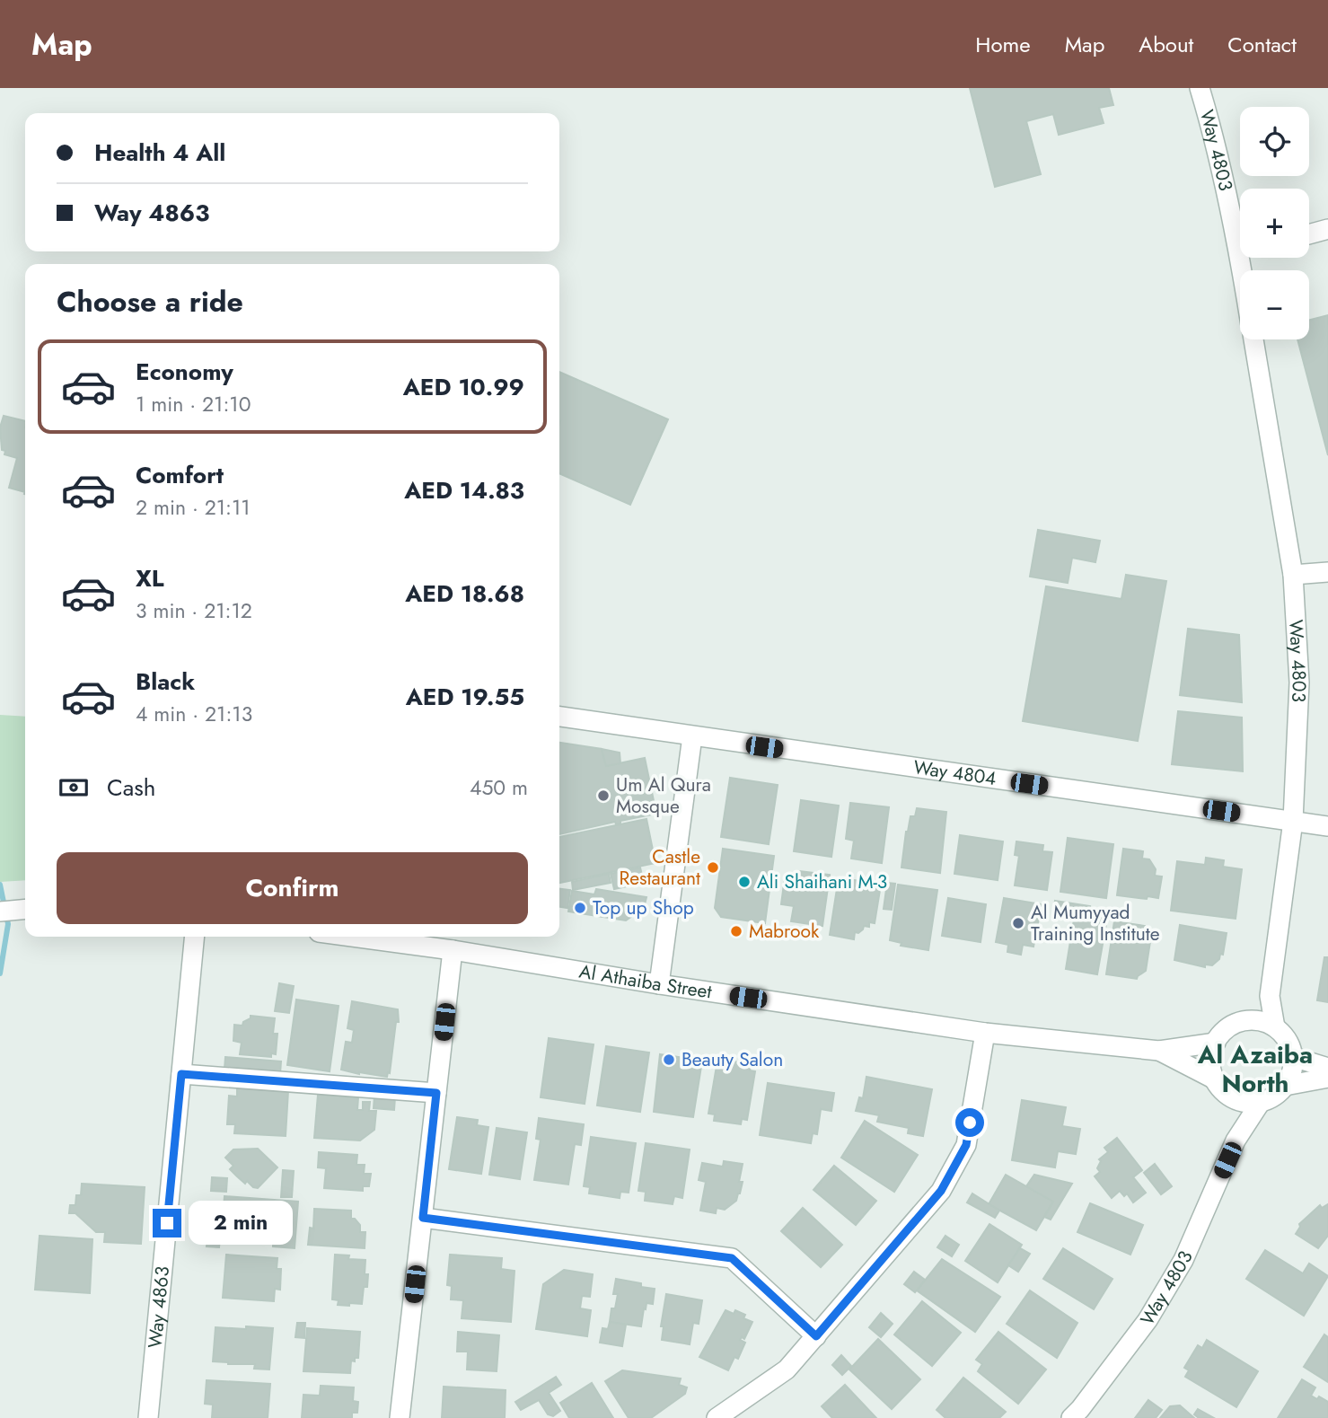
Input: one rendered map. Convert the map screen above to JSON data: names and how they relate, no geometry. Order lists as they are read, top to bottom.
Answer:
{
  "streets": {
    "street": [
      "Way 4803",
      "Way 4804",
      "Al Athaiba Street",
      "Way 4863"
    ]
  },
  "crossings": [
    ["Way 4803", "Way 4804"],
    ["Way 4803", "Al Athaiba Street"]
  ],
  "districts": ["Al Azaiba North"],
  "places": [
    "Um Al Qura Mosque",
    "Castle Restaurant",
    "Ali Shaihani M-3",
    "Top up Shop",
    "Al Mumyyad Training Institute",
    "Mabrook",
    "Beauty Salon"
  ],
  "page": {
    "header": "Map",
    "nav": [
      "Home",
      "Map",
      "About",
      "Contact"
    ],
    "map_buttons": ["+", "−"],
    "banner": ["Health 4 All", "Way 4863"],
    "heading": "Choose a ride",
    "list": [
      {
        "name": "Economy",
        "note": "1 min · 21:10",
        "value": "AED 10.99"
      },
      {
        "name": "Comfort",
        "note": "2 min · 21:11",
        "value": "AED 14.83"
      },
      {
        "name": "XL",
        "note": "3 min · 21:12",
        "value": "AED 18.68"
      },
      {
        "name": "Black",
        "note": "4 min · 21:13",
        "value": "AED 19.55"
      }
    ],
    "pay": ["Cash", "450 m"],
    "buttons": "Confirm",
    "bubble": "2 min"
  }
}
